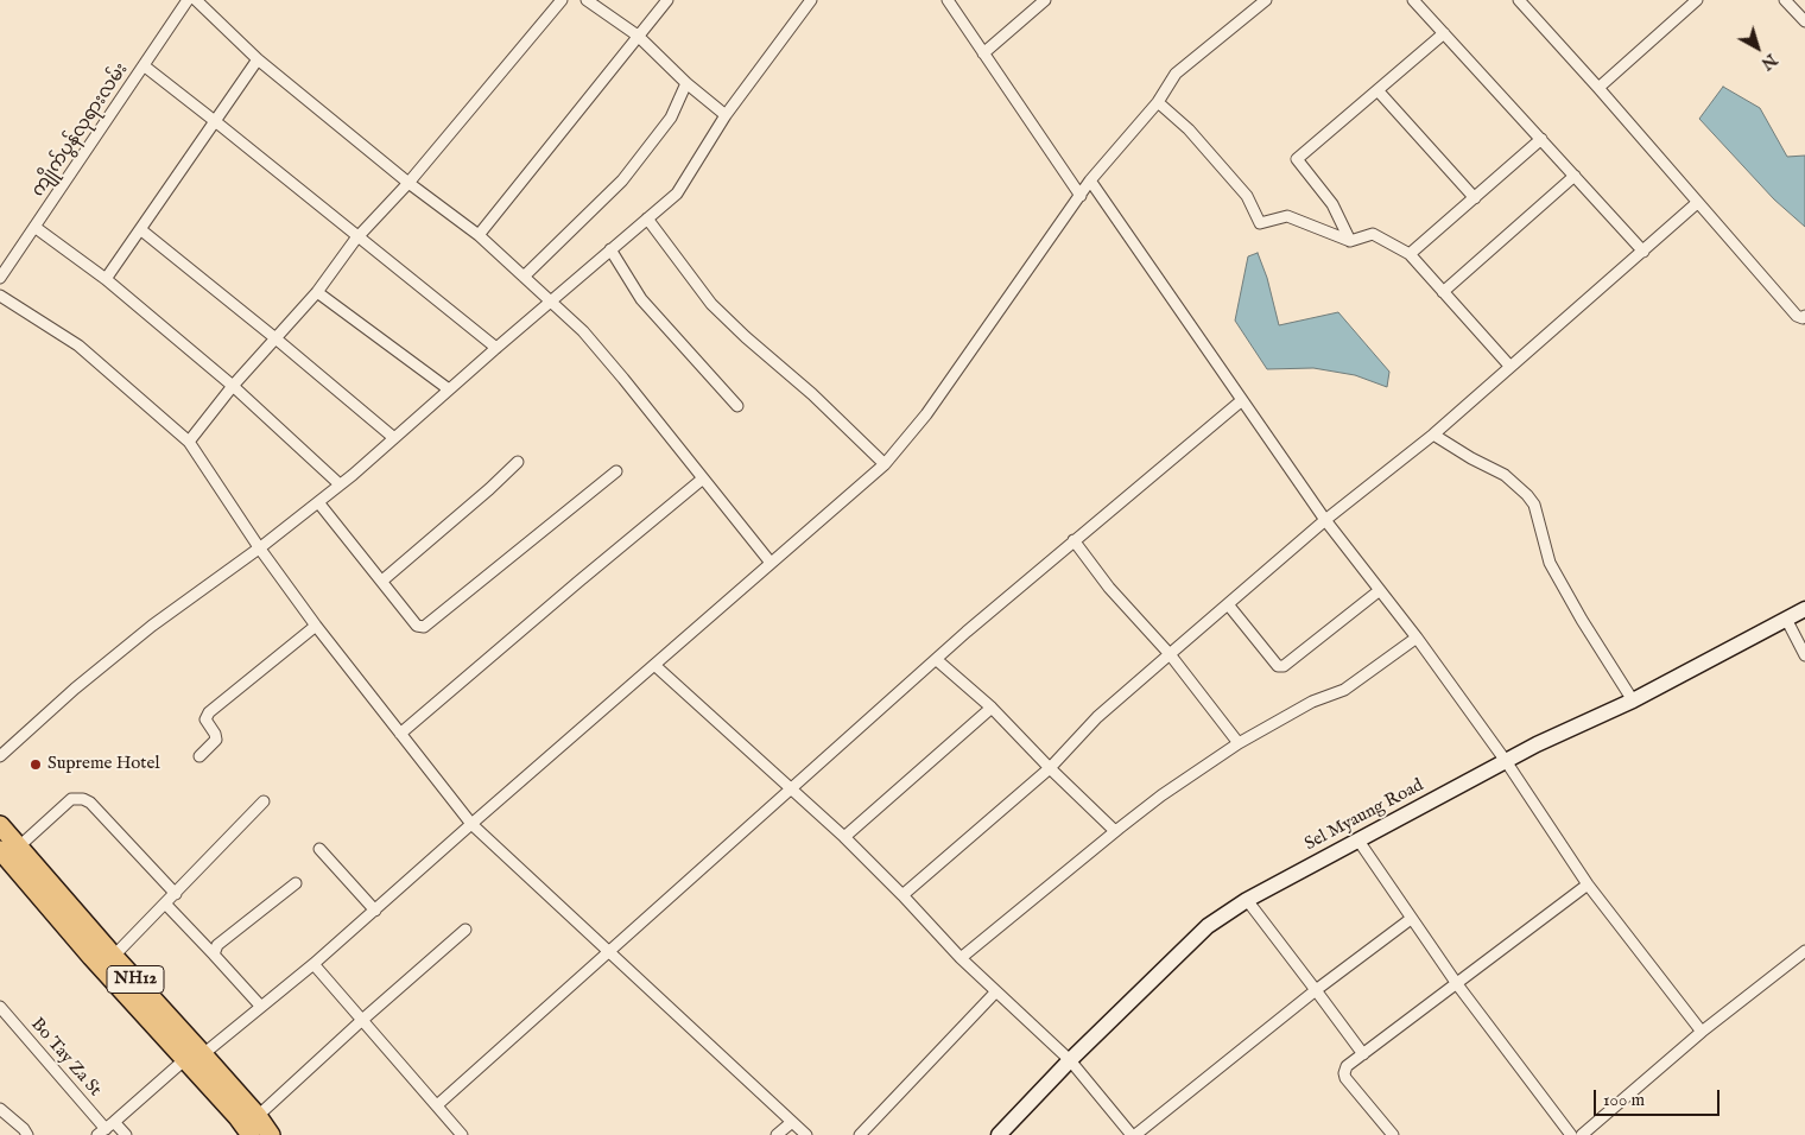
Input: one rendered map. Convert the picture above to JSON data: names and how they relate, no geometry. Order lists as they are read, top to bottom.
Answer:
{
  "streets": {
    "highway": ["NH12"],
    "main road": ["Sel Myaung Road"],
    "street": ["ကျိုက်ပွန်လုရားလမ်း", "Bo Tay Za St"]
  },
  "places": ["Supreme Hotel"],
  "scale_bar": "100 m",
  "north": "bottom right"
}
